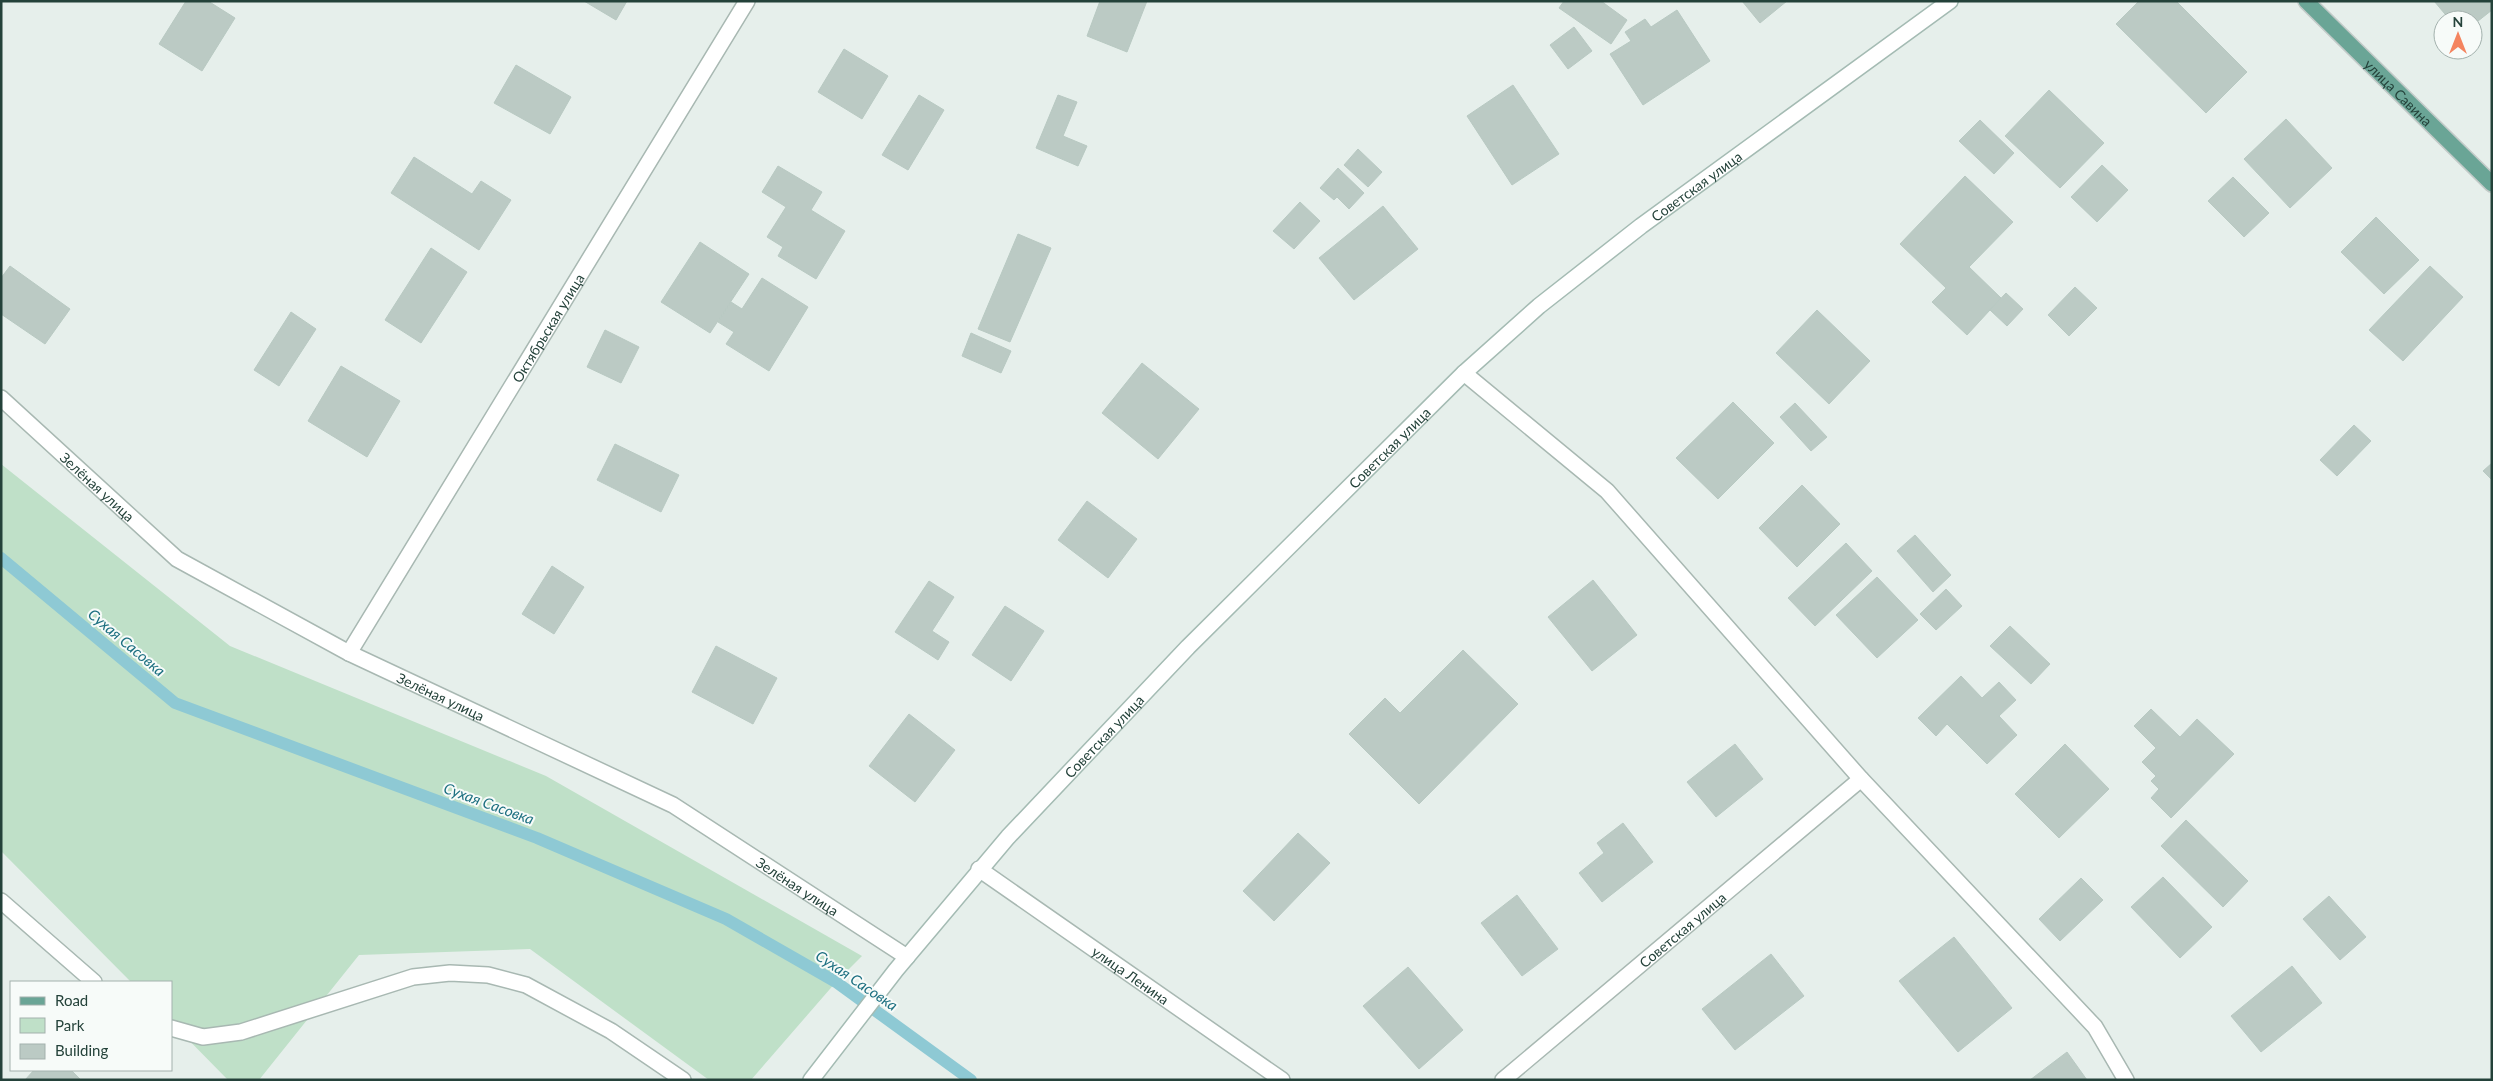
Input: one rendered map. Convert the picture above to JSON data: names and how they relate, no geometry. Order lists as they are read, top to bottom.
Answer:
{
  "streets": {
    "main road": ["улица Савина"],
    "street": [
      "Советская улица",
      "Октябрьская улица",
      "Зелёная улица",
      "улица Ленина"
    ]
  },
  "crossings": [
    ["Советская улица", "Зелёная улица"],
    ["Советская улица", "улица Ленина"],
    ["Октябрьская улица", "Зелёная улица"]
  ],
  "water": ["Сухая Сасовка"],
  "legend": ["Road", "Park", "Building"],
  "north": "top"
}
